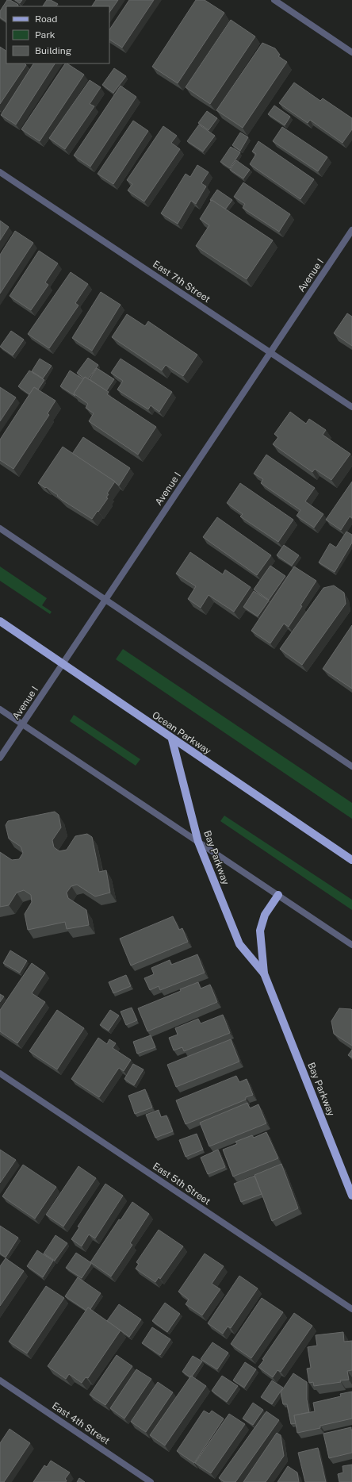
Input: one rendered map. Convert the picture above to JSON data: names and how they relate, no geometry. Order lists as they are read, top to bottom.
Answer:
{
  "streets": {
    "main road": ["Ocean Parkway", "Bay Parkway"],
    "street": [
      "Avenue I",
      "East 7th Street",
      "East 5th Street",
      "East 4th Street"
    ]
  },
  "crossings": [
    ["Avenue I", "East 7th Street"],
    ["Avenue I", "Ocean Parkway"],
    ["Ocean Parkway", "Bay Parkway"]
  ],
  "legend": ["Road", "Park", "Building"]
}
